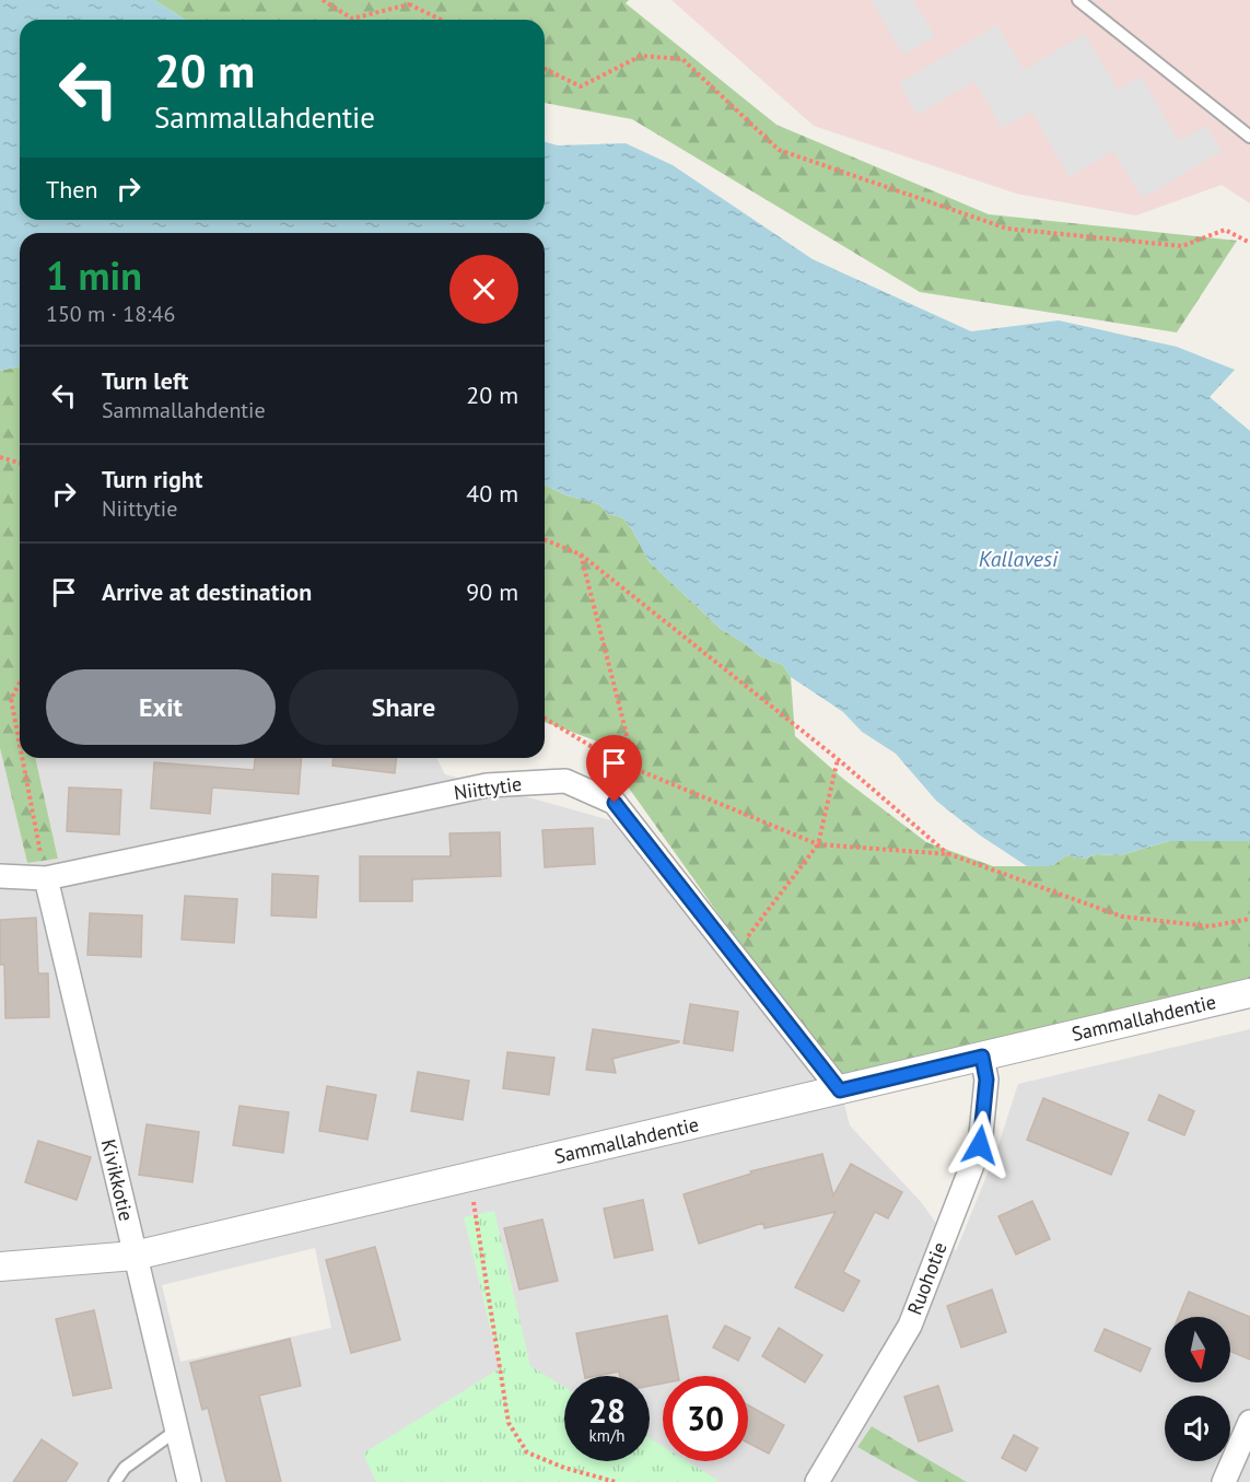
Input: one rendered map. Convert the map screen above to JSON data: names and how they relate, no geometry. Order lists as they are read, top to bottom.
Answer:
{
  "streets": {
    "street": [
      "Niittytie",
      "Sammallahdentie",
      "Kivikkotie",
      "Ruohotie"
    ]
  },
  "crossings": [
    ["Niittytie", "Sammallahdentie"],
    ["Niittytie", "Kivikkotie"],
    ["Sammallahdentie", "Kivikkotie"],
    ["Sammallahdentie", "Ruohotie"]
  ],
  "water": ["Kallavesi"],
  "north": "bottom",
  "page": {
    "turn": ["20 m", "Sammallahdentie"],
    "then": "Then",
    "heading": ["1 min", "150 m · 18:46"],
    "list": [
      {
        "name": "Turn left",
        "note": "Sammallahdentie",
        "value": "20 m"
      },
      {
        "name": "Turn right",
        "note": "Niittytie",
        "value": "40 m"
      },
      {
        "name": "Arrive at destination",
        "value": "90 m"
      }
    ],
    "buttons": ["Exit", "Share"],
    "speed": "28 km/h",
    "limit": "30"
  }
}
